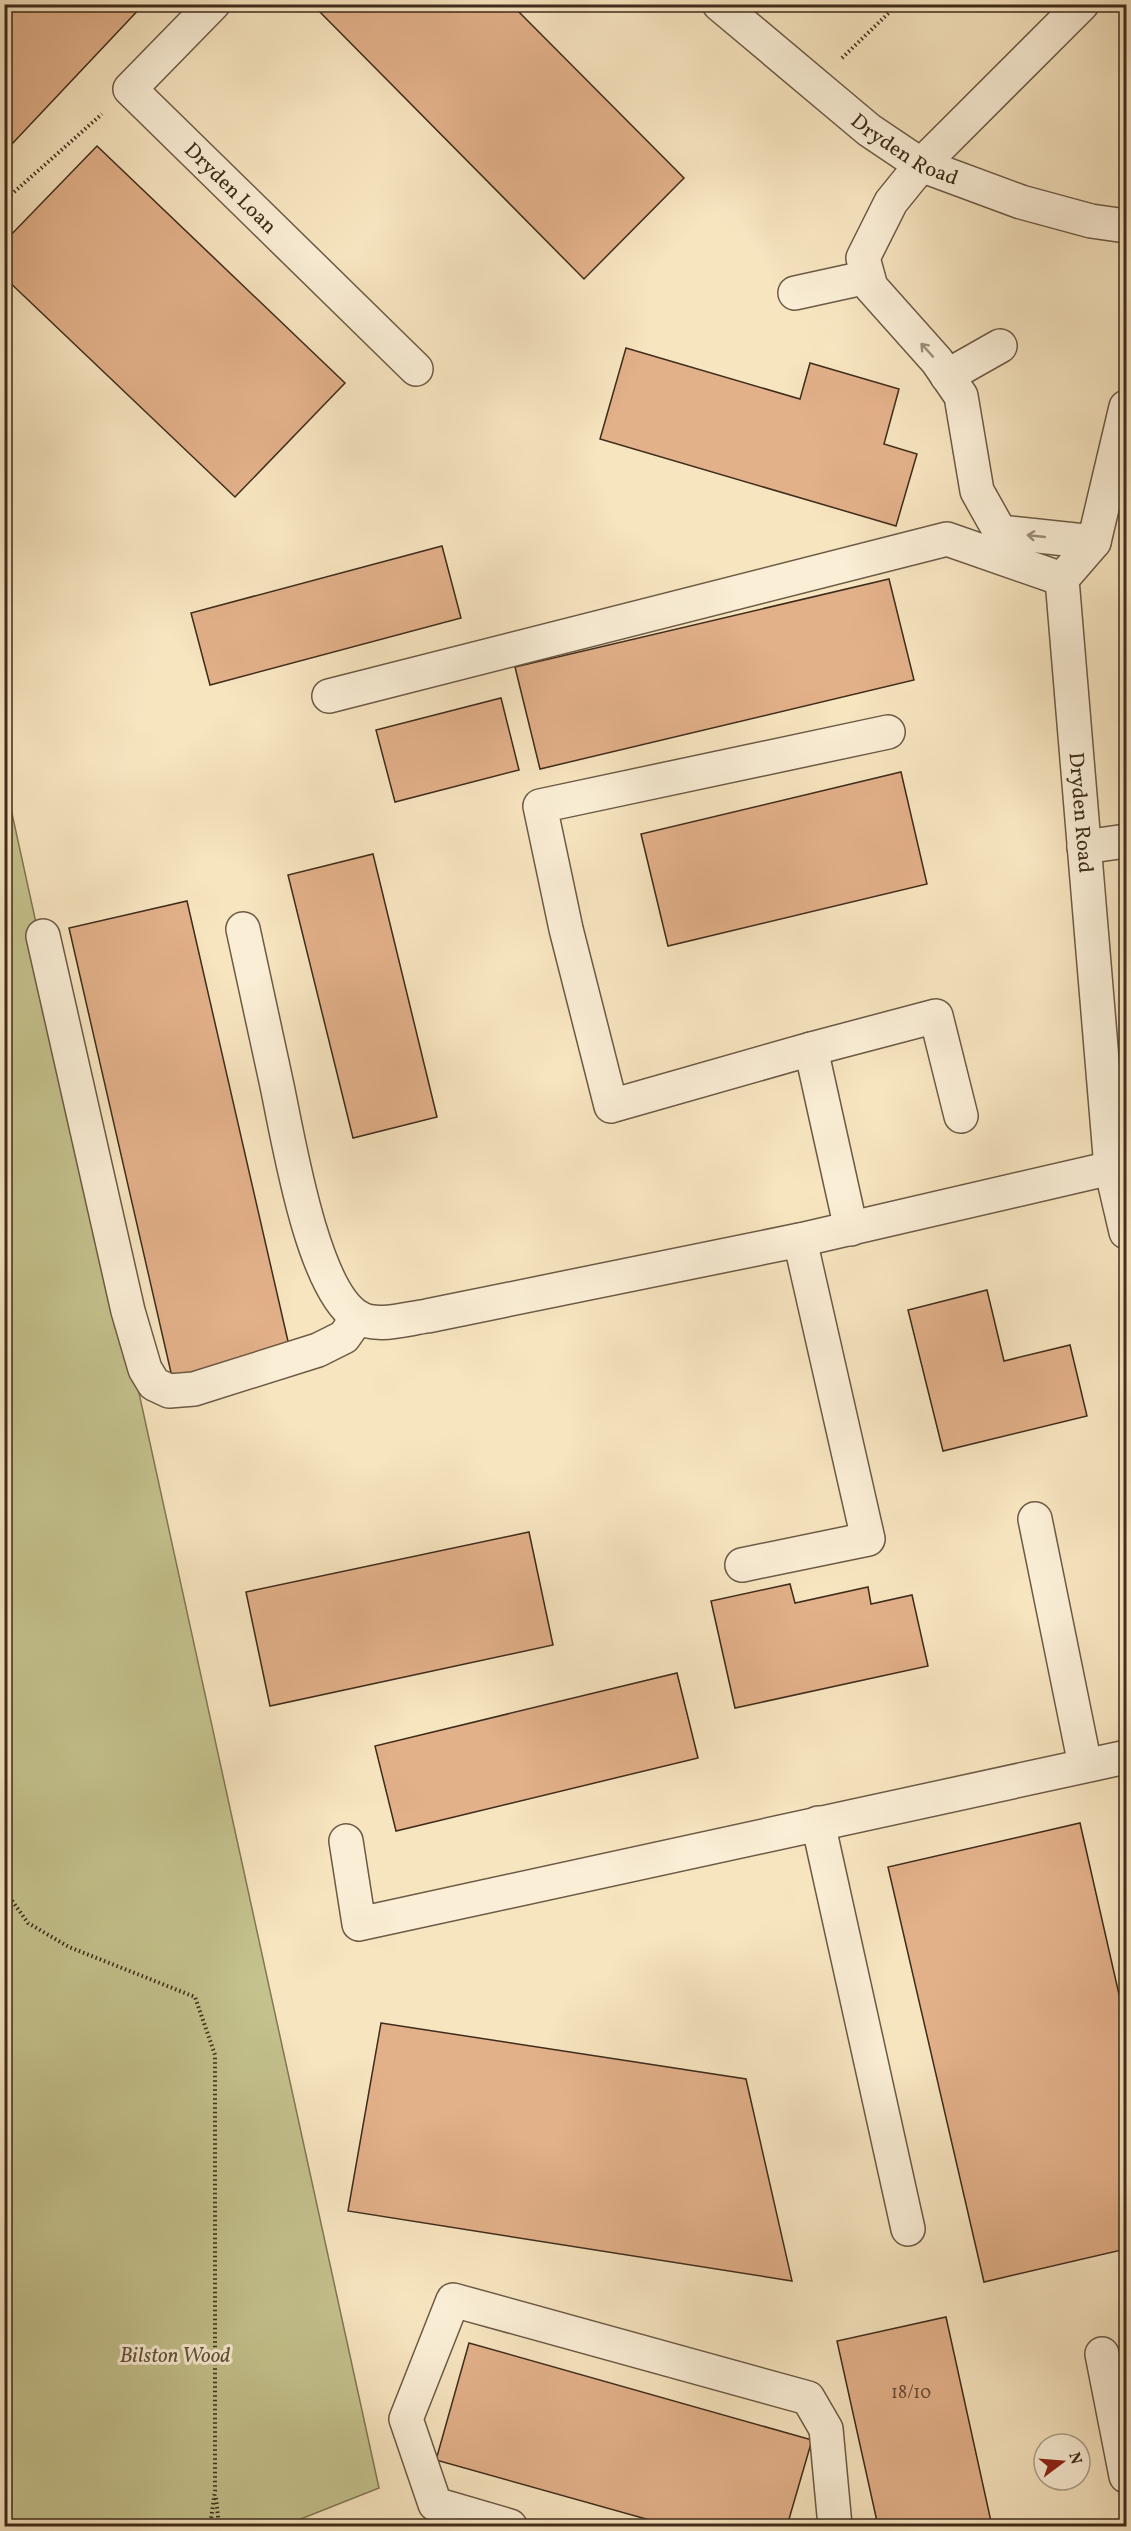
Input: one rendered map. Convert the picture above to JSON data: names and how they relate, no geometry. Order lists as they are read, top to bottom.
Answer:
{
  "streets": {
    "street": ["Dryden Road", "Dryden Loan"]
  },
  "parks": ["Bilston Wood"],
  "house_numbers": ["18/10"],
  "north": "right"
}
